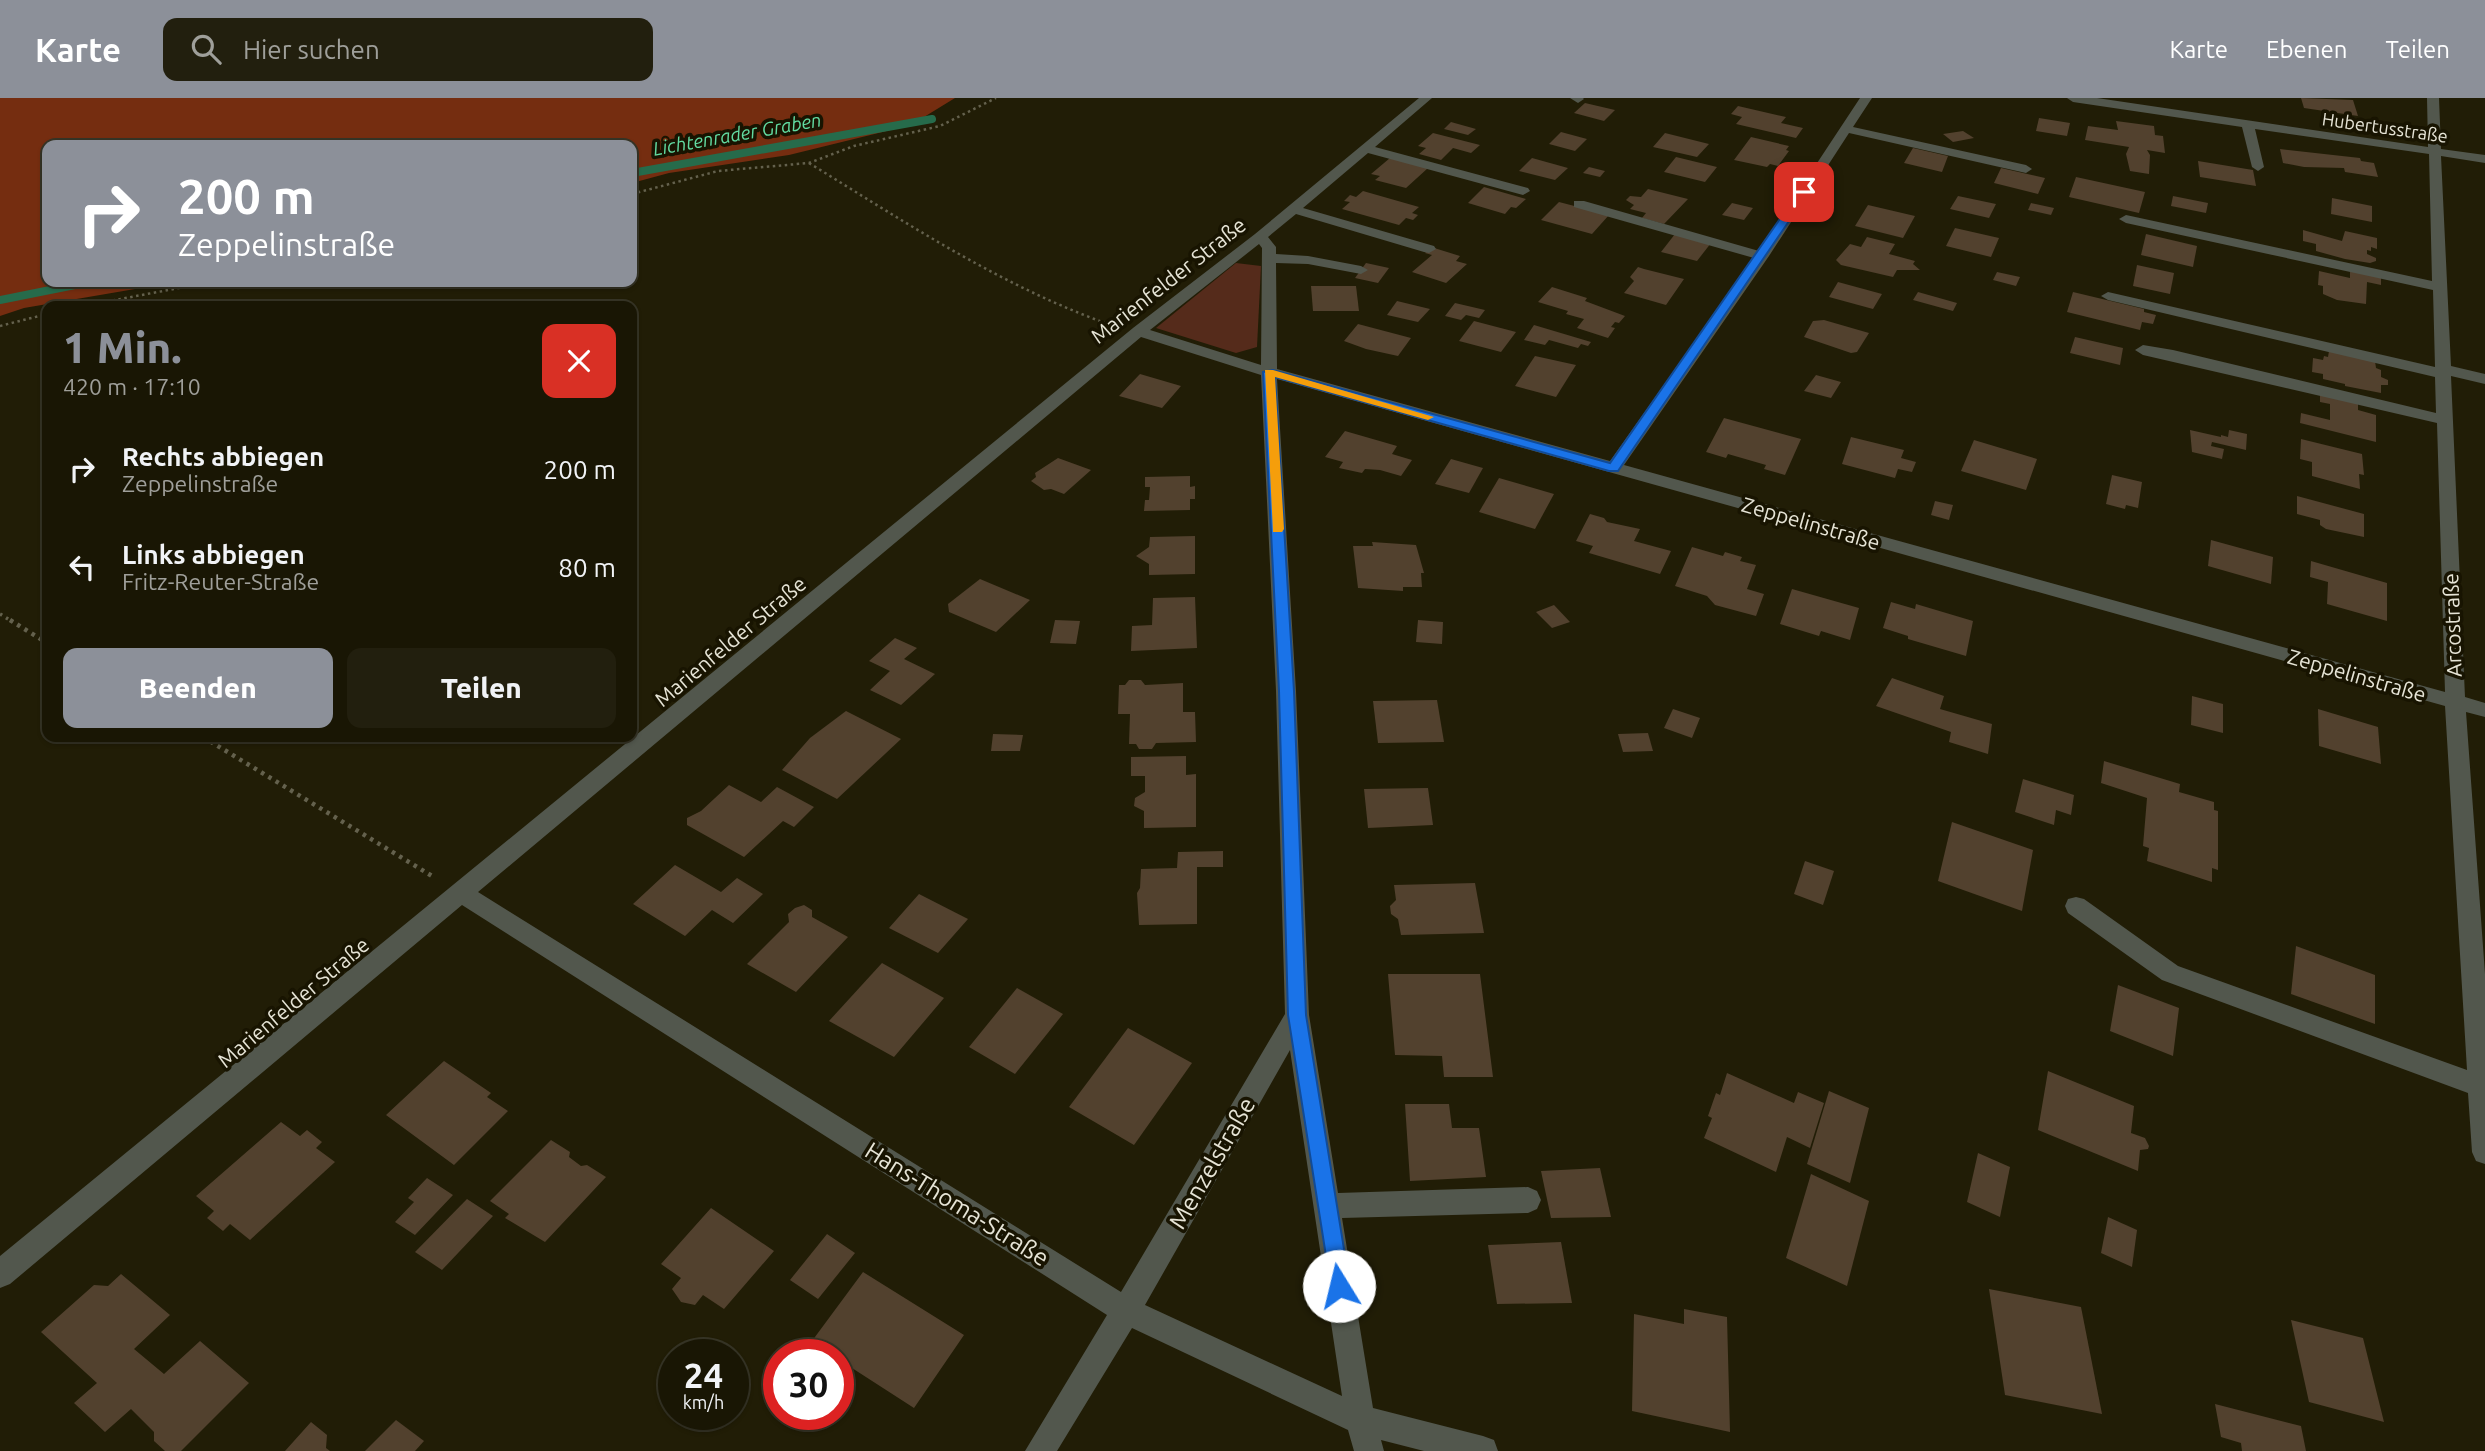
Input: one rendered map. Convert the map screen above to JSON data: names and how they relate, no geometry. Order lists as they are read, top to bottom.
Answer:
{
  "streets": {
    "street": [
      "Hubertusstraße",
      "Marienfelder Straße",
      "Zeppelinstraße",
      "Arcostraße",
      "Menzelstraße",
      "Hans-Thoma-Straße"
    ]
  },
  "crossings": [
    ["Hubertusstraße", "Arcostraße"],
    ["Marienfelder Straße", "Zeppelinstraße"],
    ["Marienfelder Straße", "Hans-Thoma-Straße"],
    ["Zeppelinstraße", "Arcostraße"],
    ["Menzelstraße", "Hans-Thoma-Straße"]
  ],
  "water": ["Lichtenrader Graben"],
  "page": {
    "header": "Karte",
    "search": "Hier suchen",
    "nav": ["Karte", "Ebenen", "Teilen"],
    "turn": ["200 m", "Zeppelinstraße"],
    "heading": ["1 Min.", "420 m · 17:10"],
    "list": [
      {
        "name": "Rechts abbiegen",
        "note": "Zeppelinstraße",
        "value": "200 m"
      },
      {
        "name": "Links abbiegen",
        "note": "Fritz-Reuter-Straße",
        "value": "80 m"
      }
    ],
    "buttons": ["Beenden", "Teilen"],
    "speed": "24 km/h",
    "limit": "30"
  }
}
